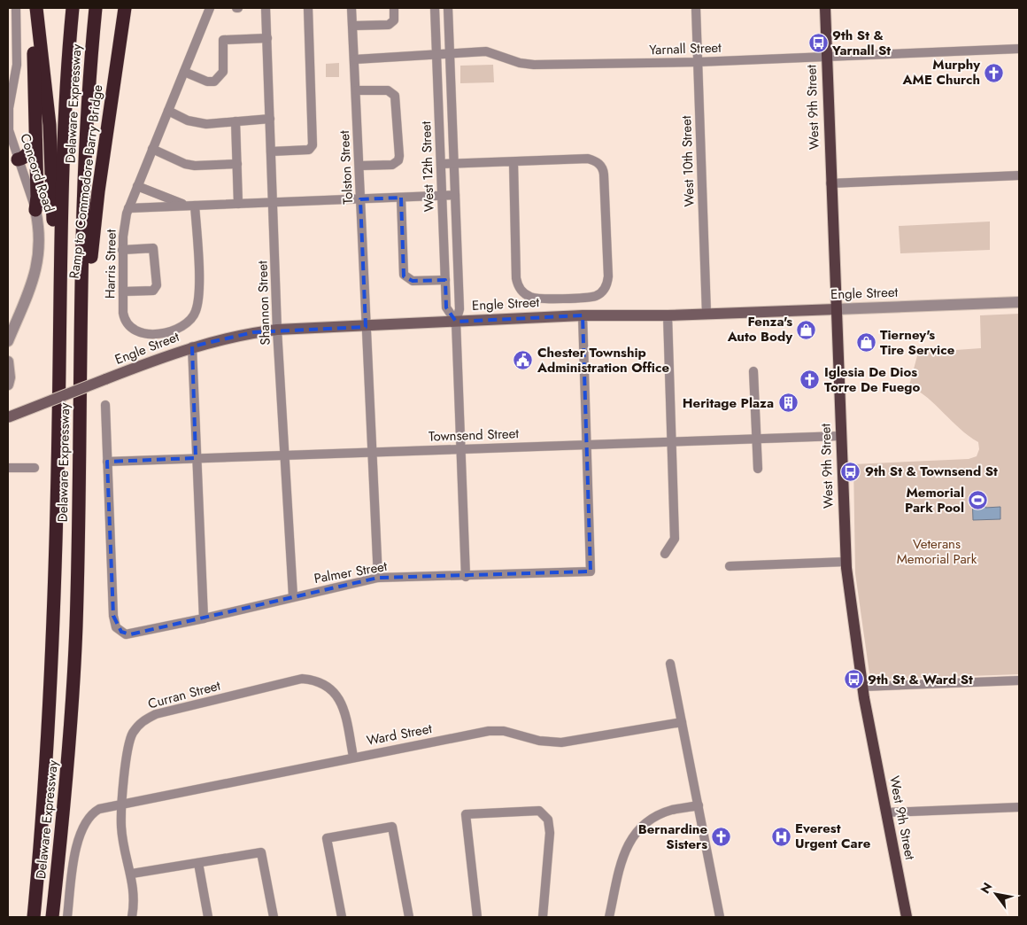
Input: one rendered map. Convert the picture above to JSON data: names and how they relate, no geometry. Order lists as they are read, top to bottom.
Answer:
{
  "streets": {
    "highway": ["Delaware Expressway", "Ramp to Commodore Barry Bridge"],
    "main road": ["West 9th Street", "Engle Street"],
    "street": [
      "Yarnall Street",
      "West 10th Street",
      "West 12th Street",
      "Tolston Street",
      "Concord Road",
      "Harris Street",
      "Shannon Street",
      "Townsend Street",
      "Palmer Street",
      "Curran Street",
      "Ward Street"
    ]
  },
  "crossings": [
    ["Yarnall Street", "West 9th Street"],
    ["Yarnall Street", "West 10th Street"],
    ["Yarnall Street", "West 12th Street"],
    ["Yarnall Street", "Tolston Street"],
    ["Delaware Expressway", "Ramp to Commodore Barry Bridge"],
    ["West 9th Street", "Engle Street"],
    ["West 9th Street", "Townsend Street"],
    ["West 10th Street", "Engle Street"],
    ["West 12th Street", "Engle Street"],
    ["West 12th Street", "Townsend Street"],
    ["West 12th Street", "Palmer Street"],
    ["Tolston Street", "Engle Street"],
    ["Tolston Street", "Townsend Street"],
    ["Tolston Street", "Palmer Street"],
    ["Engle Street", "Shannon Street"],
    ["Shannon Street", "Townsend Street"],
    ["Shannon Street", "Palmer Street"],
    ["Townsend Street", "Palmer Street"],
    ["Curran Street", "Ward Street"]
  ],
  "parks": ["Veterans Memorial Park"],
  "places": {
    "bus stop": ["9th St & Yarnall St", "9th St & Townsend St", "9th St & Ward St"],
    "church": ["Murphy AME Church", "Iglesia De Dios Torre De Fuego", "Bernardine Sisters"],
    "shop": ["Fenza's Auto Body", "Tierney's Tire Service"],
    "public building": ["Chester Township Administration Office"],
    "building": ["Heritage Plaza"],
    "sports": ["Memorial Park Pool"],
    "hospital": ["Everest Urgent Care"]
  },
  "north": "top left"
}
